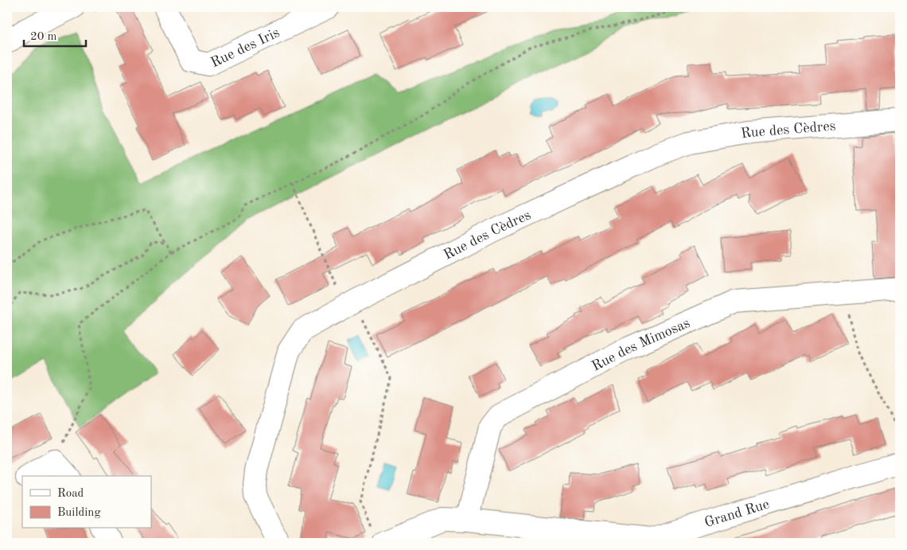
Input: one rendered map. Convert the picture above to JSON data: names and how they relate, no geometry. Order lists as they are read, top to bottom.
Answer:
{
  "streets": {
    "street": [
      "Rue des Iris",
      "Rue des Cèdres",
      "Rue des Mimosas",
      "Grand Rue"
    ]
  },
  "crossings": [
    ["Rue des Mimosas", "Grand Rue"]
  ],
  "legend": ["Road", "Building"],
  "scale_bar": "20 m"
}
